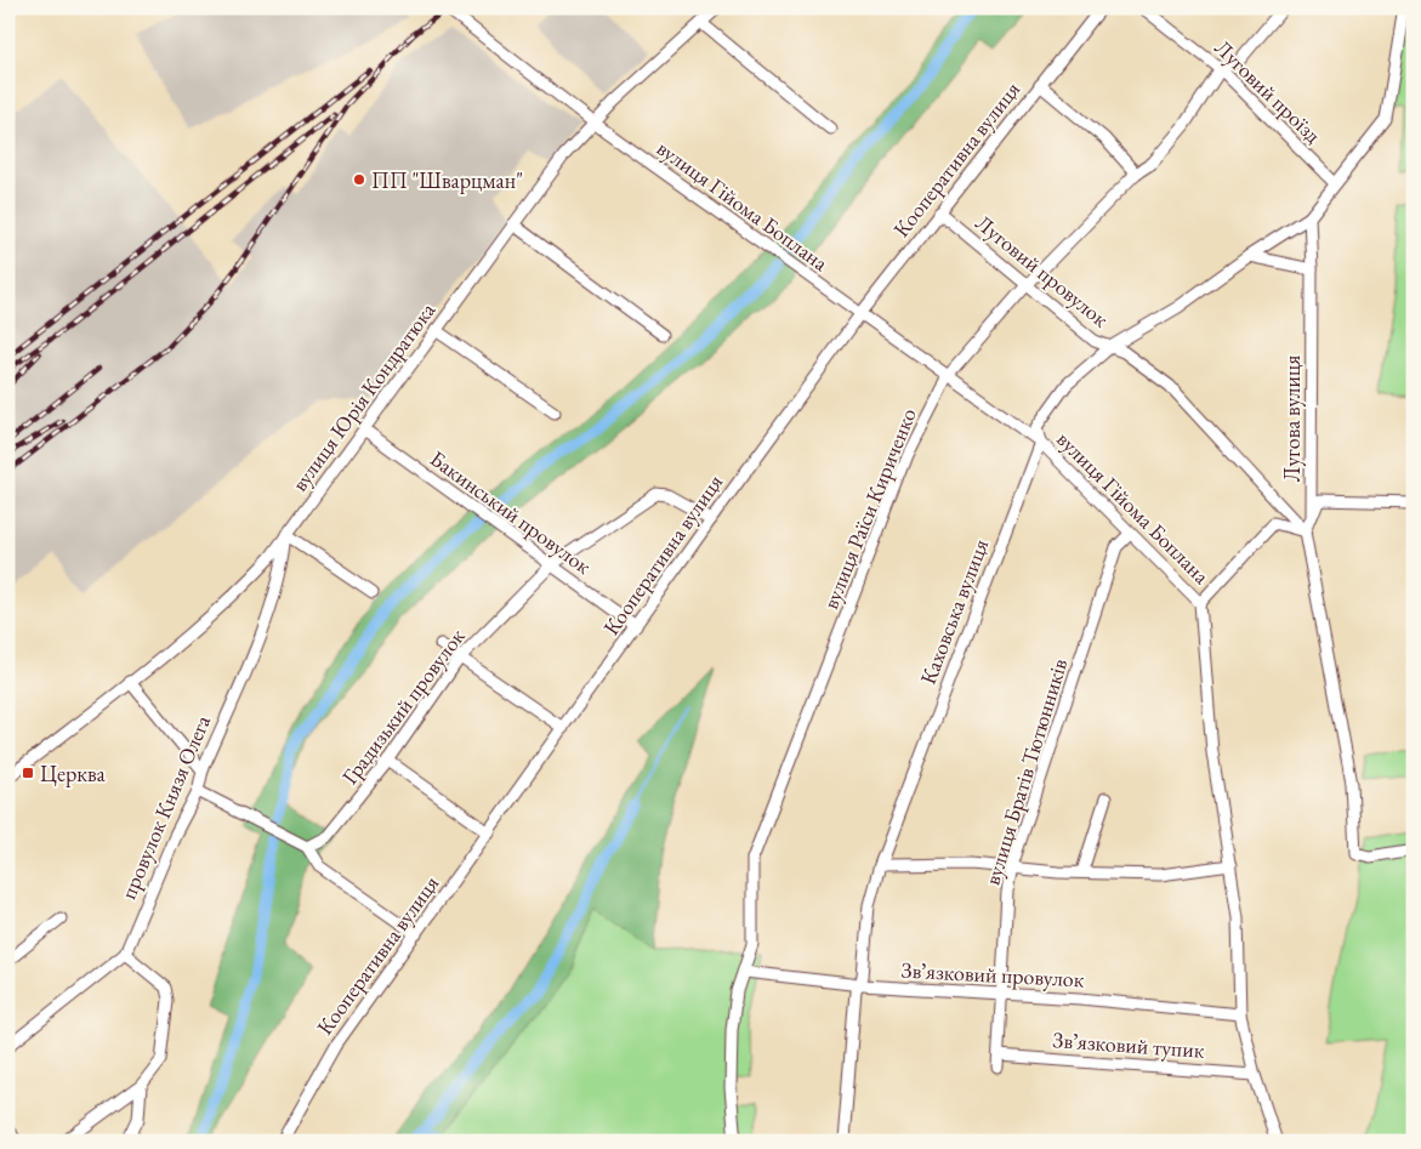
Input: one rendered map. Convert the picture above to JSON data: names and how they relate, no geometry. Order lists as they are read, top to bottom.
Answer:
{
  "streets": {
    "street": [
      "Луговий проїзд",
      "Кооперативна вулиця",
      "вулиця Гійома Боплана",
      "Луговий провулок",
      "вулиця Юрія Кондратюка",
      "Лугова вулиця",
      "вулиця Раїси Кириченко",
      "Бакинський провулок",
      "Каховська вулиця",
      "Градизький провулок",
      "вулиця Братів Тютюнників",
      "провулок Князя Олега",
      "Звʼязковий провулок",
      "Звʼязковий тупик"
    ]
  },
  "crossings": [
    ["Луговий проїзд", "вулиця Раїси Кириченко"],
    ["Кооперативна вулиця", "вулиця Гійома Боплана"],
    ["Кооперативна вулиця", "Луговий провулок"],
    ["Кооперативна вулиця", "Бакинський провулок"],
    ["Кооперативна вулиця", "Градизький провулок"],
    ["вулиця Гійома Боплана", "вулиця Юрія Кондратюка"],
    ["вулиця Гійома Боплана", "вулиця Раїси Кириченко"],
    ["вулиця Гійома Боплана", "Каховська вулиця"],
    ["вулиця Гійома Боплана", "вулиця Братів Тютюнників"],
    ["вулиця Гійома Боплана", "Звʼязковий провулок"],
    ["вулиця Гійома Боплана", "Звʼязковий тупик"],
    ["Луговий провулок", "Лугова вулиця"],
    ["Луговий провулок", "вулиця Раїси Кириченко"],
    ["Луговий провулок", "Каховська вулиця"],
    ["вулиця Юрія Кондратюка", "Бакинський провулок"],
    ["вулиця Юрія Кондратюка", "провулок Князя Олега"],
    ["Лугова вулиця", "Каховська вулиця"],
    ["вулиця Раїси Кириченко", "Звʼязковий провулок"],
    ["Бакинський провулок", "Градизький провулок"],
    ["Каховська вулиця", "Звʼязковий провулок"],
    ["вулиця Братів Тютюнників", "Звʼязковий провулок"],
    ["вулиця Братів Тютюнників", "Звʼязковий тупик"]
  ],
  "places": {
    "other": ["ПП \"Шварцман\""],
    "transit": ["Церква"]
  }
}
